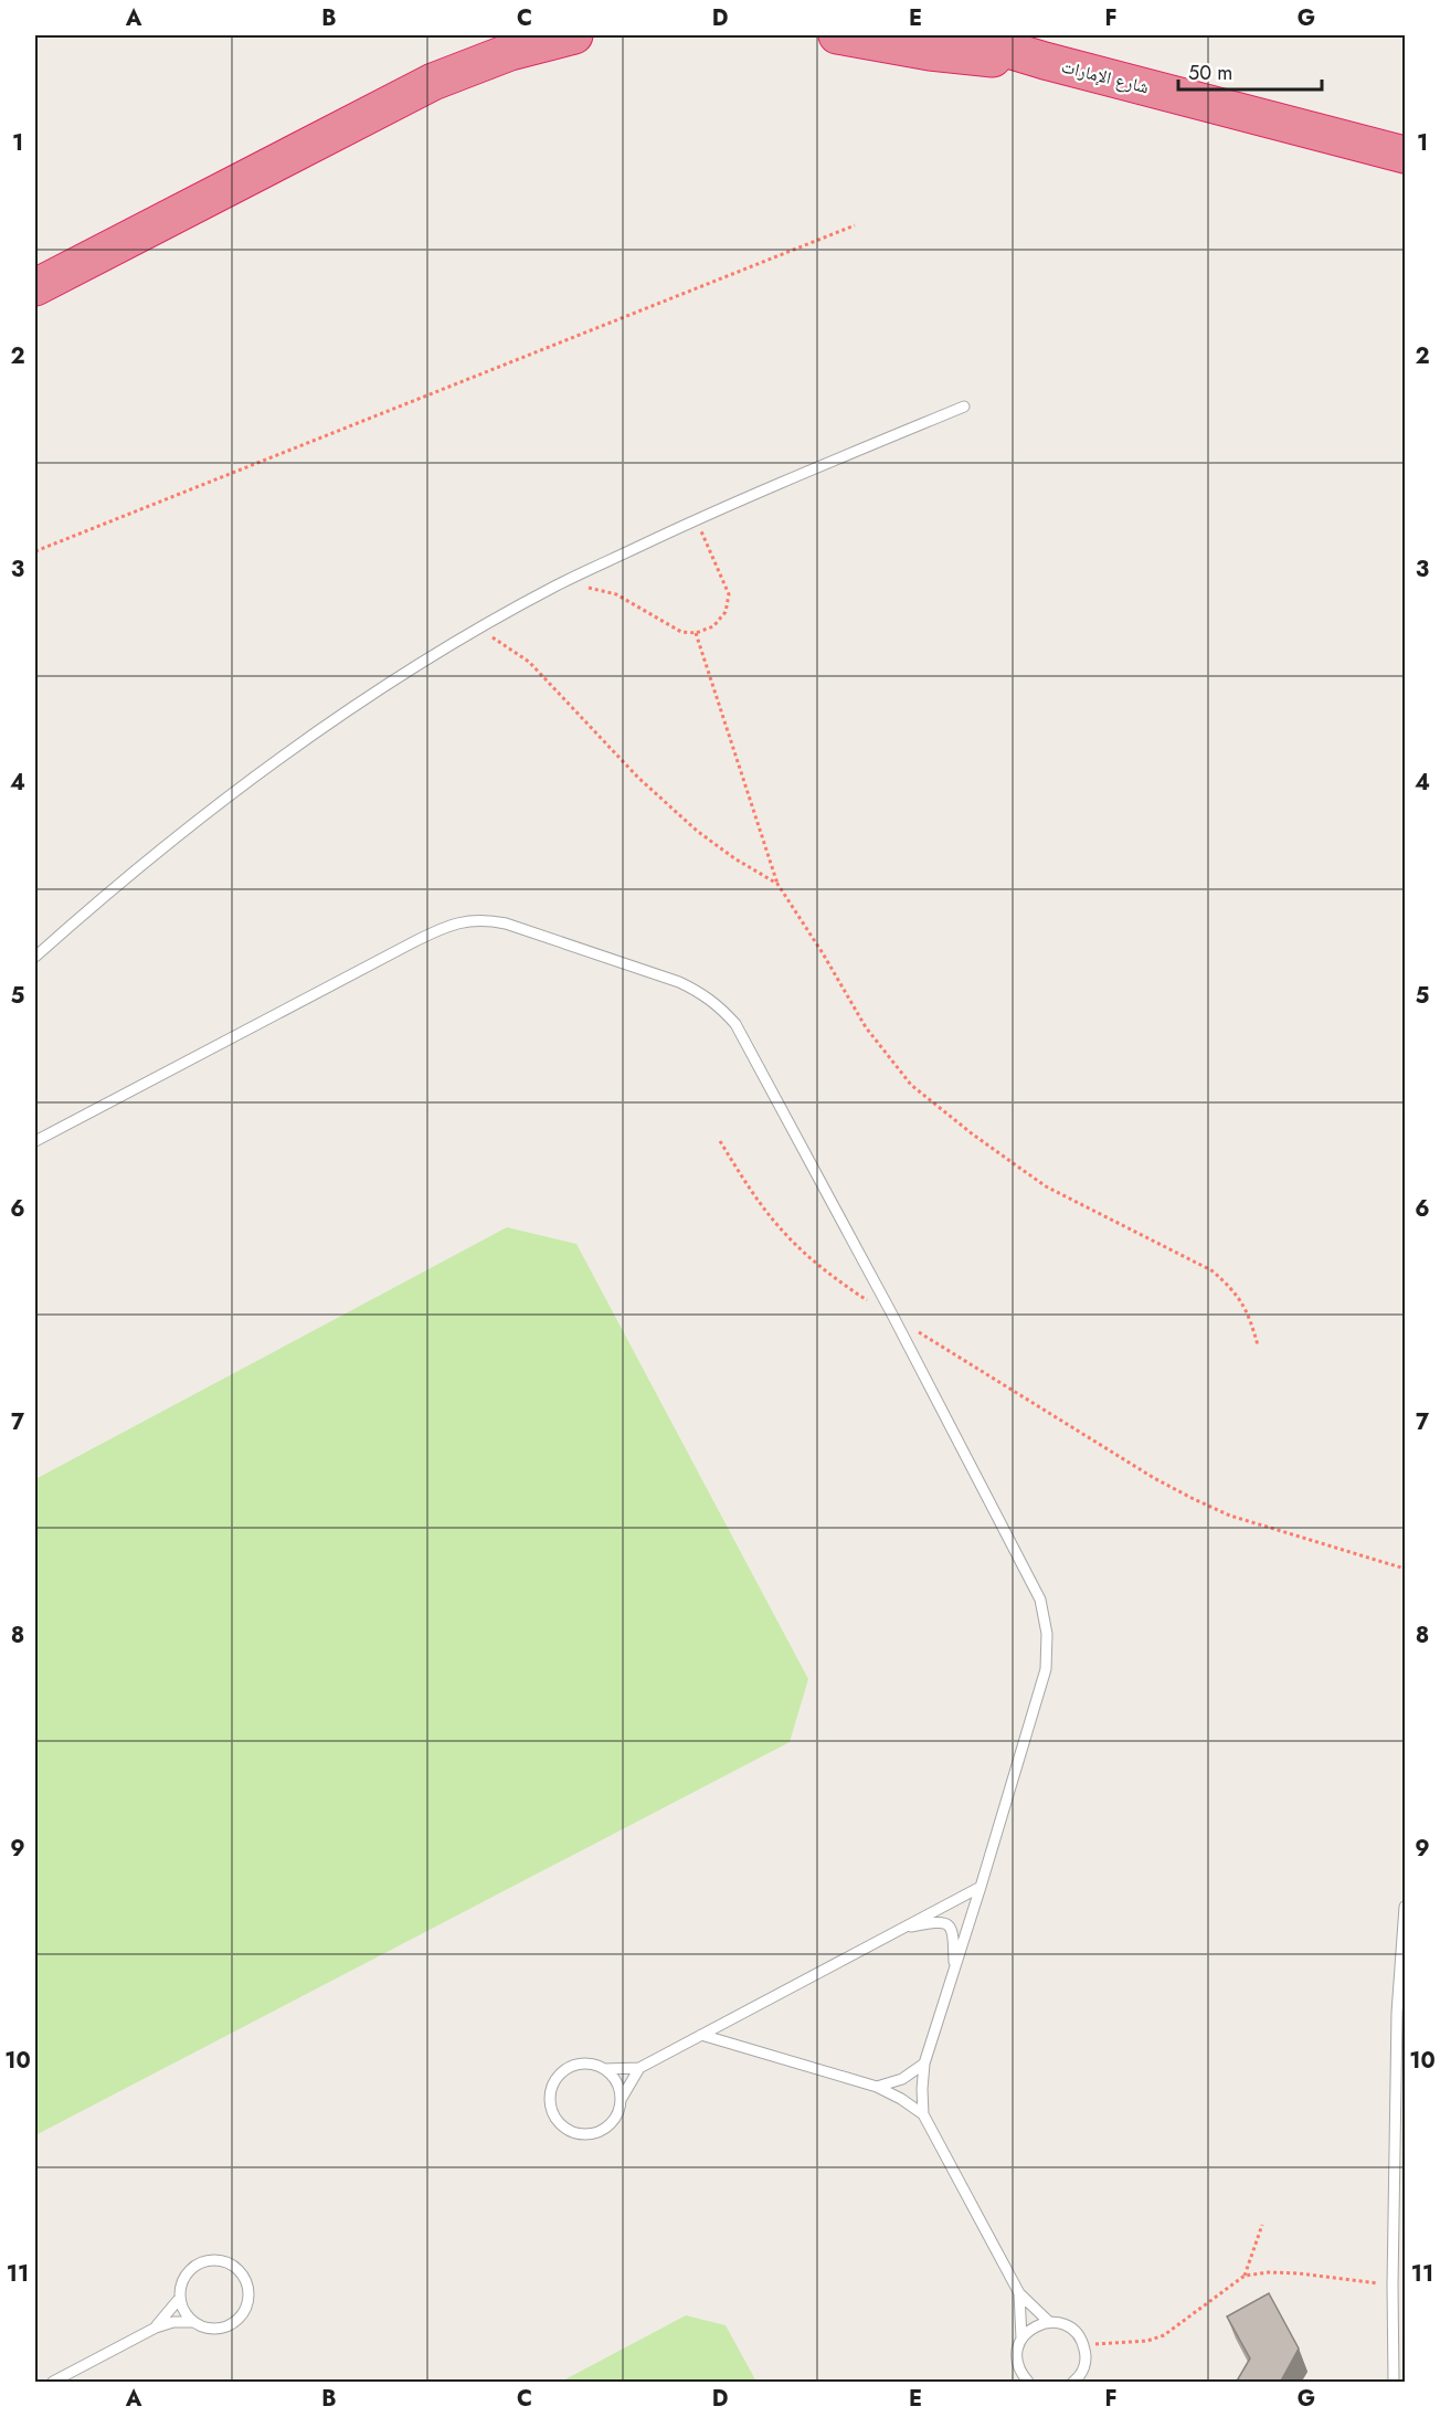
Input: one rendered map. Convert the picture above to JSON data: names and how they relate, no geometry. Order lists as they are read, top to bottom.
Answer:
{
  "streets": {
    "highway": ["شارع الإمارات"]
  },
  "scale_bar": "50 m",
  "grid": {
    "columns": [
      "A",
      "B",
      "C",
      "D",
      "E",
      "F",
      "G"
    ],
    "rows": [
      "1",
      "2",
      "3",
      "4",
      "5",
      "6",
      "7",
      "8",
      "9",
      "10",
      "11"
    ]
  }
}
